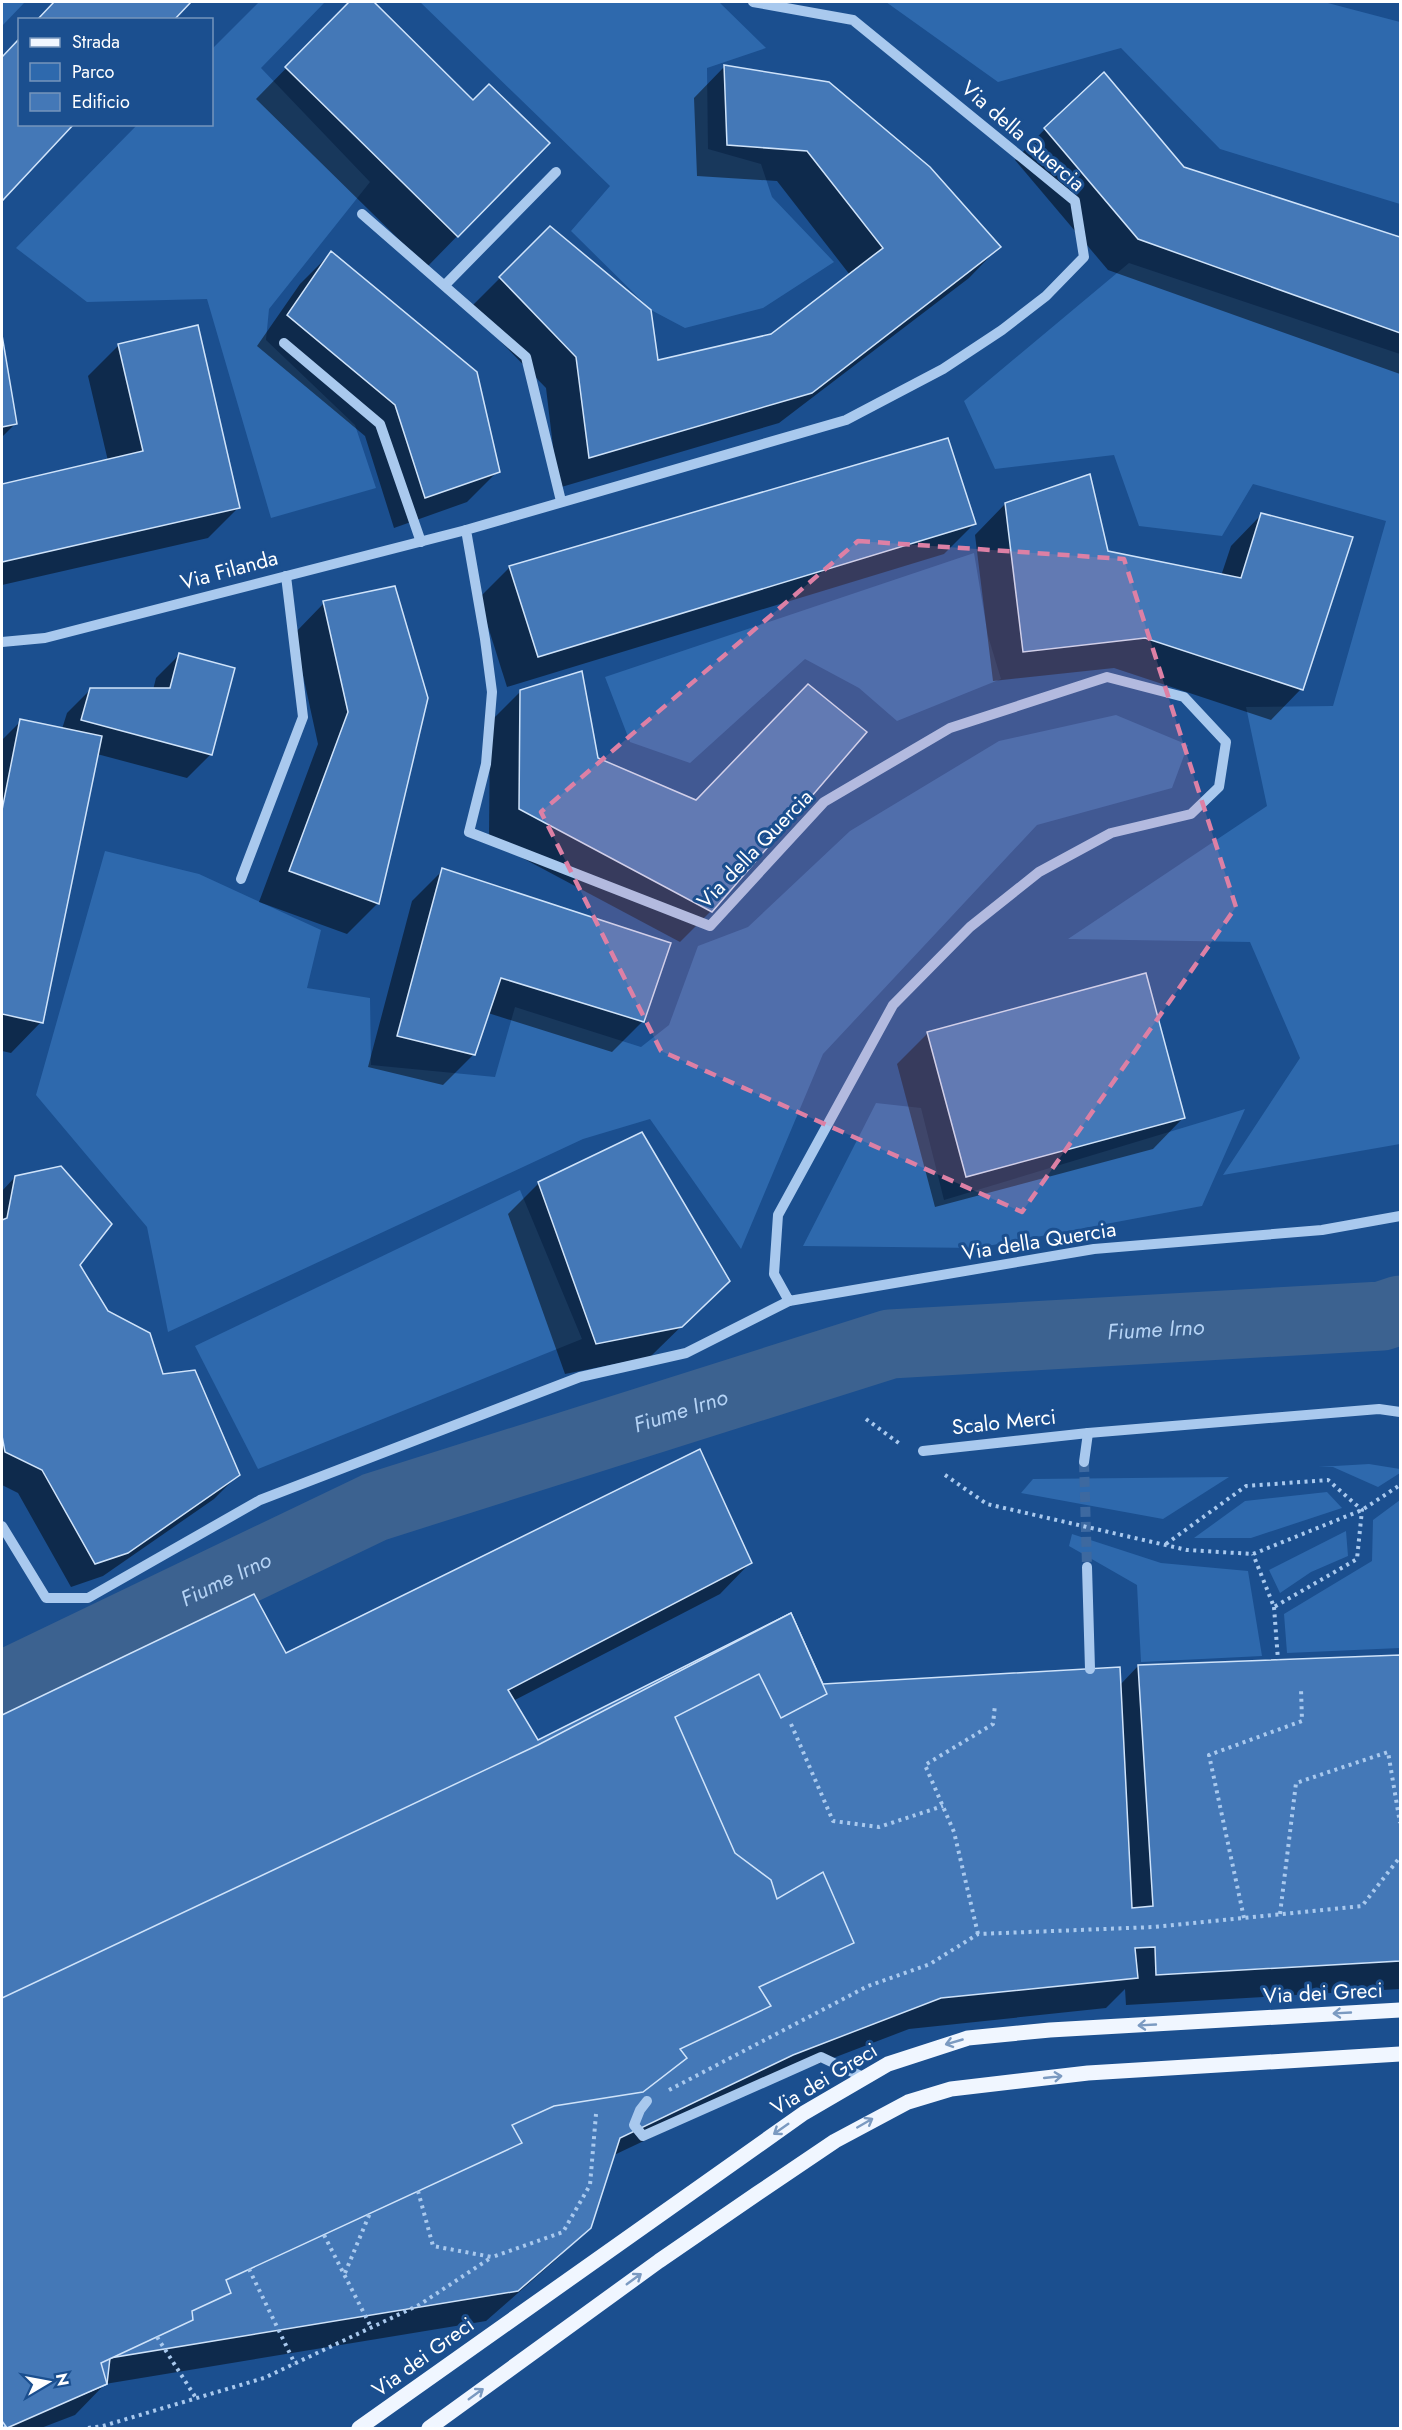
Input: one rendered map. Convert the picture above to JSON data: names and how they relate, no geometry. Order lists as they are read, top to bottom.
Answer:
{
  "streets": {
    "main road": ["Via dei Greci"],
    "street": ["Via della Quercia", "Via Filanda", "Scalo Merci"]
  },
  "crossings": [
    ["Via della Quercia", "Via Filanda"]
  ],
  "water": ["Fiume Irno"],
  "legend": ["Strada", "Parco", "Edificio"],
  "north": "right"
}
